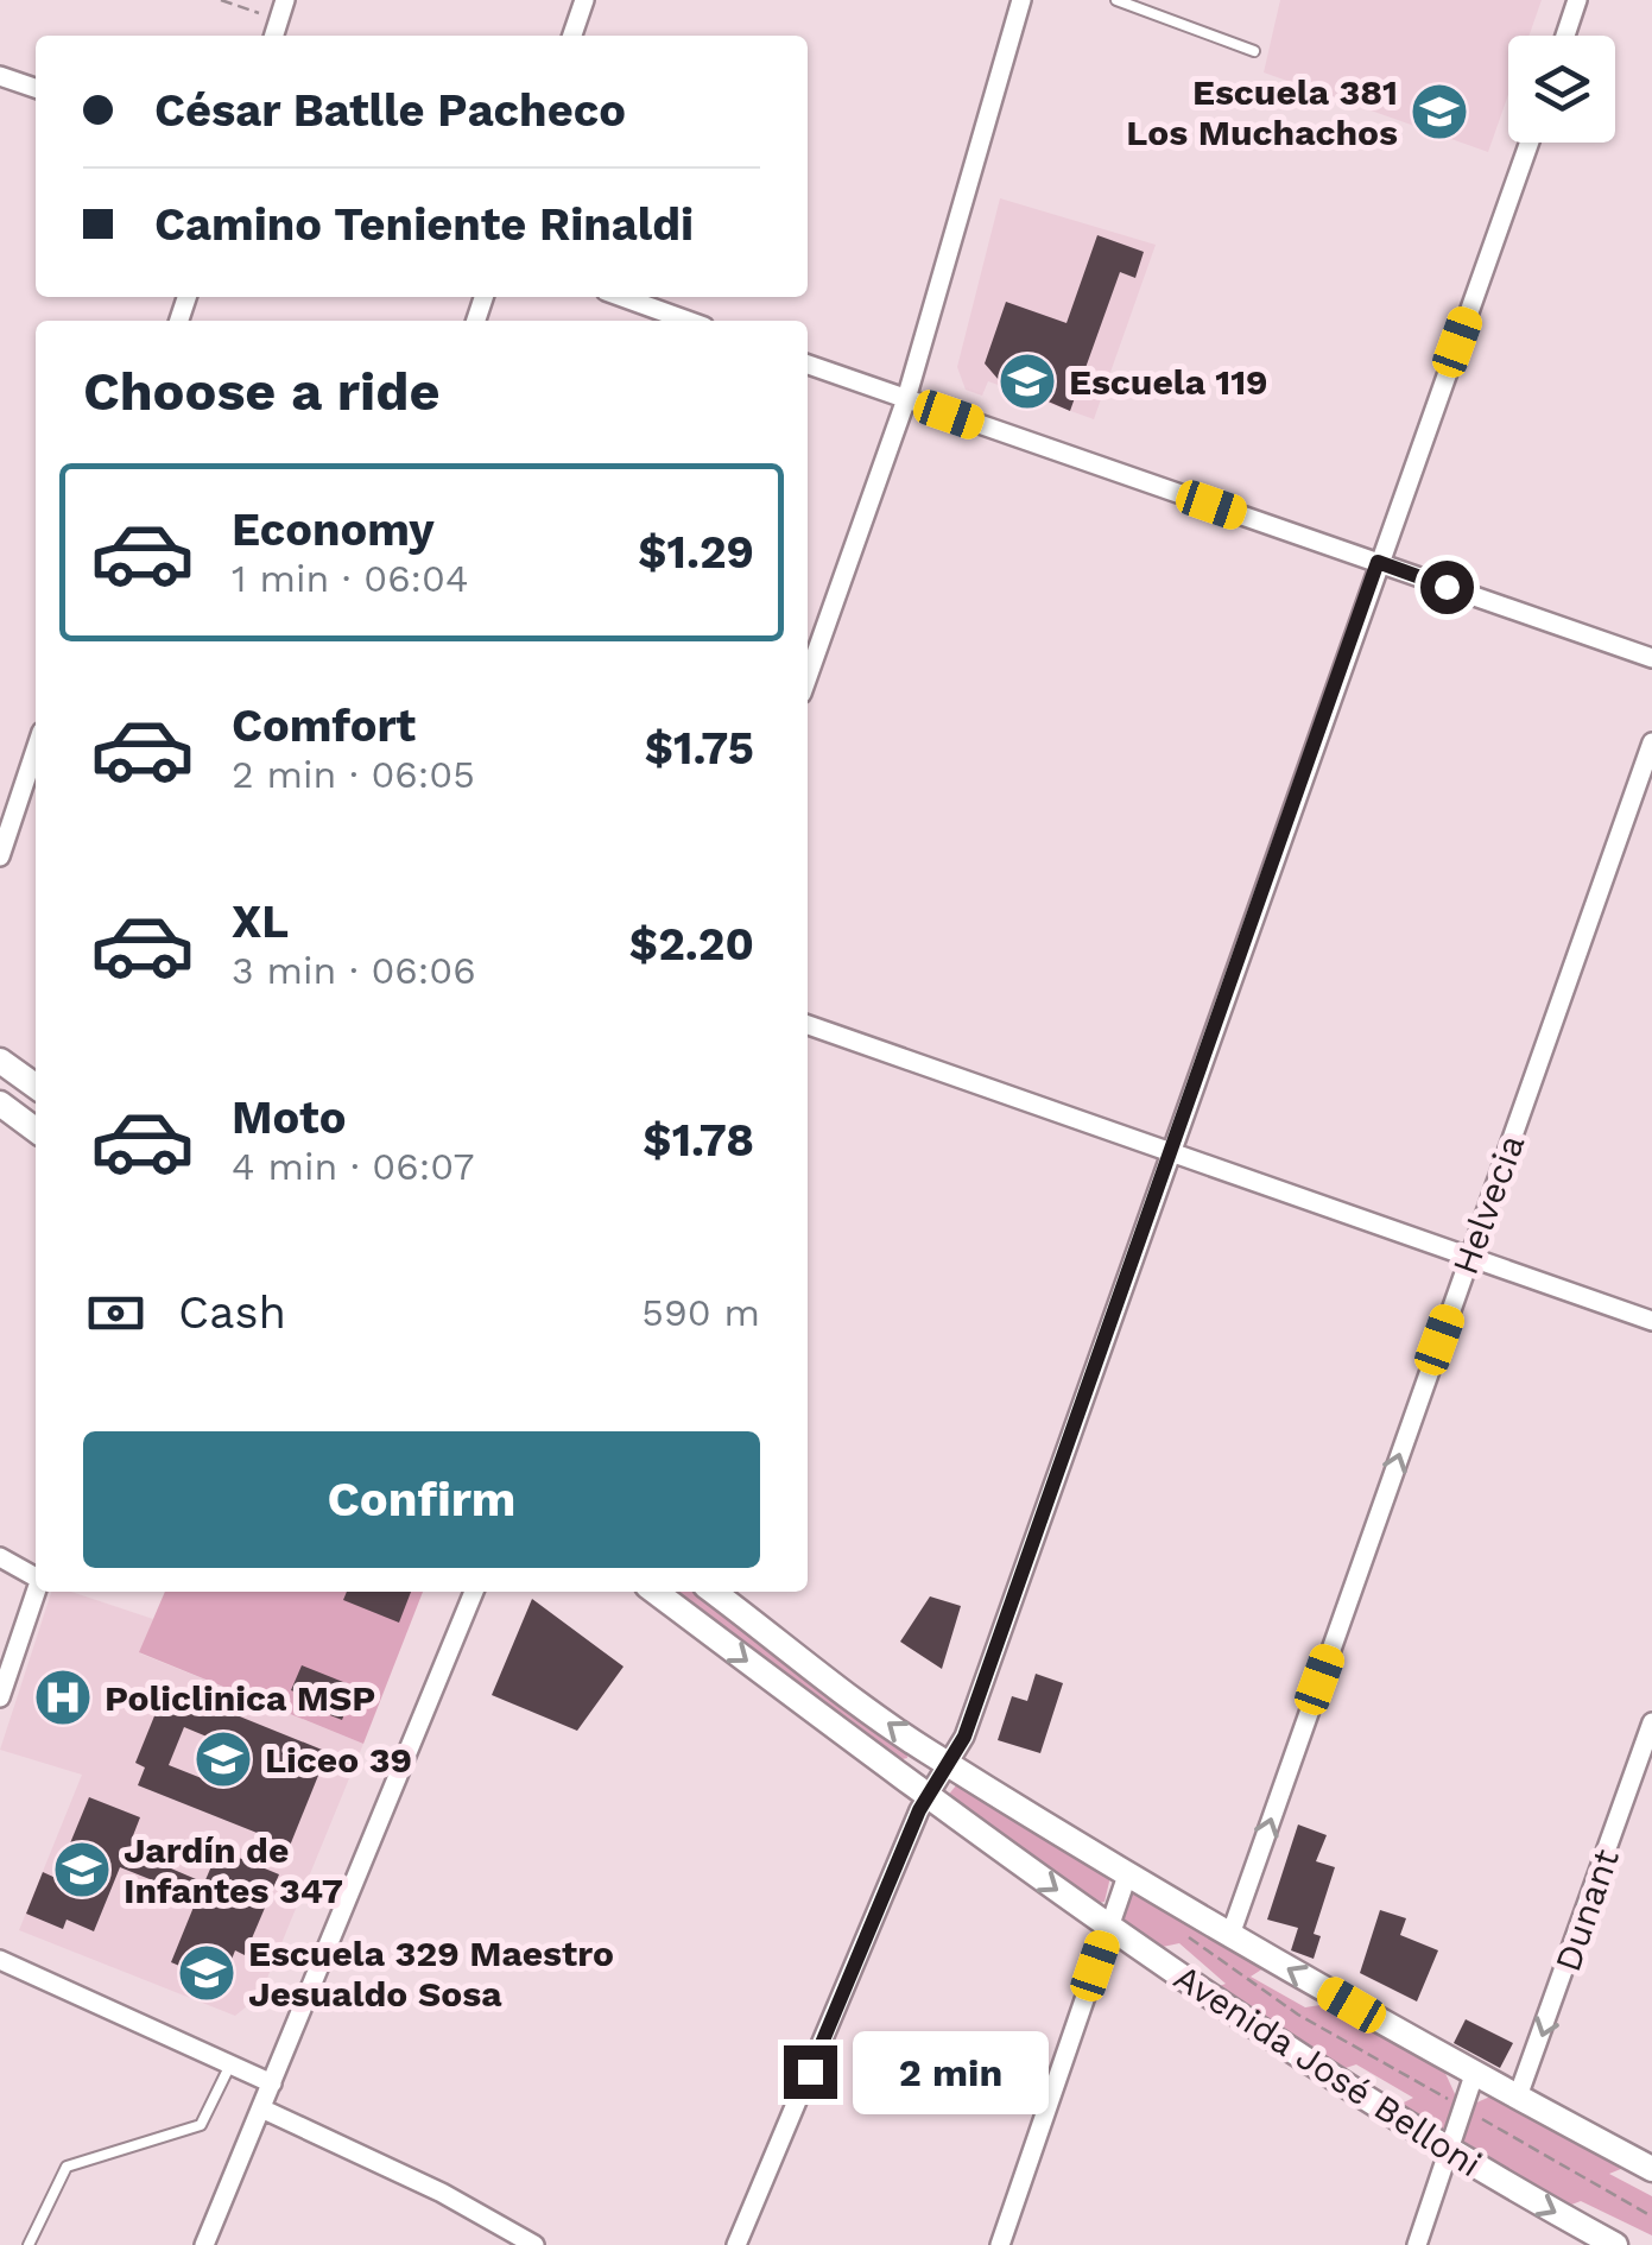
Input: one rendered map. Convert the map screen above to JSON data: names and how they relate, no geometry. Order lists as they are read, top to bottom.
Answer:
{
  "streets": {
    "main road": ["Avenida José Belloni"],
    "street": ["Helvecia", "Dunant"]
  },
  "crossings": [
    ["Helvecia", "Avenida José Belloni"],
    ["Dunant", "Avenida José Belloni"]
  ],
  "one_way": ["Helvecia", "Dunant"],
  "places": {
    "school or university": [
      "Escuela 381 Los Muchachos",
      "Escuela 119",
      "Liceo 39",
      "Jardín de Infantes 347",
      "Escuela 329 Maestro Jesualdo Sosa"
    ],
    "hospital": ["Policlinica MSP"]
  },
  "page": {
    "banner": ["César Batlle Pacheco", "Camino Teniente Rinaldi"],
    "heading": "Choose a ride",
    "list": [
      {
        "name": "Economy",
        "note": "1 min · 06:04",
        "value": "$1.29"
      },
      {
        "name": "Comfort",
        "note": "2 min · 06:05",
        "value": "$1.75"
      },
      {
        "name": "XL",
        "note": "3 min · 06:06",
        "value": "$2.20"
      },
      {
        "name": "Moto",
        "note": "4 min · 06:07",
        "value": "$1.78"
      }
    ],
    "pay": ["Cash", "590 m"],
    "buttons": "Confirm",
    "bubble": "2 min"
  }
}
